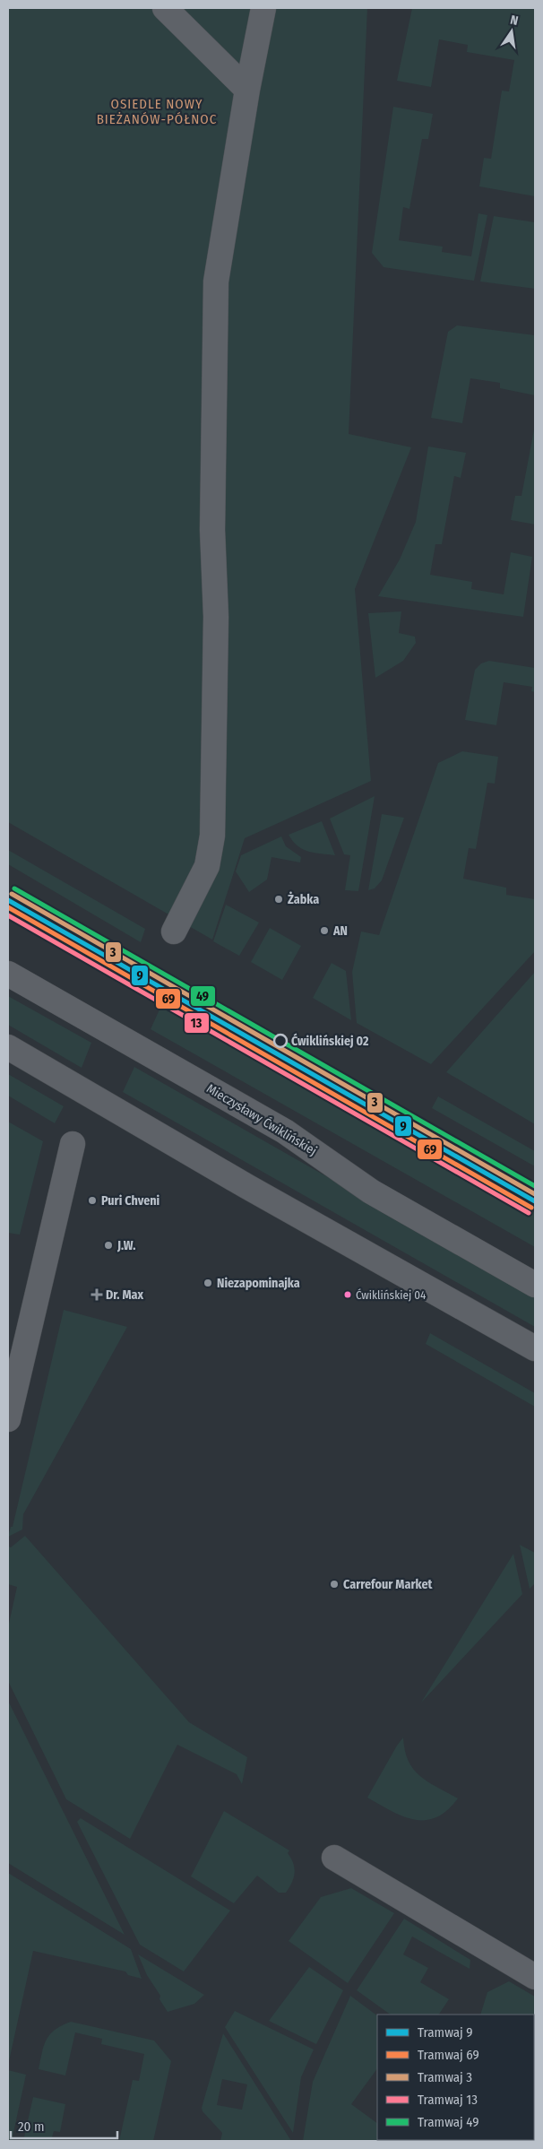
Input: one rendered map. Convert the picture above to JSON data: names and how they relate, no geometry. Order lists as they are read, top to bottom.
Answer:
{
  "streets": {
    "street": ["Mieczysławy Ćwiklińskiej"]
  },
  "districts": ["OSIEDLE NOWY BIEŻANÓW-PÓŁNOC"],
  "places": {
    "other": [
      "Żabka",
      "AN",
      "Ćwiklińskiej 02",
      "Puri Chveni",
      "J.W.",
      "Niezapominajka",
      "Ćwiklińskiej 04",
      "Carrefour Market"
    ],
    "health": ["Dr. Max"]
  },
  "lines": [
    "tram line 49",
    "tram line 3",
    "tram line 9",
    "tram line 69",
    "tram line 13"
  ],
  "legend": [
    "Tramwaj 9",
    "Tramwaj 69",
    "Tramwaj 3",
    "Tramwaj 13",
    "Tramwaj 49"
  ],
  "scale_bar": "20 m",
  "north": "top"
}
